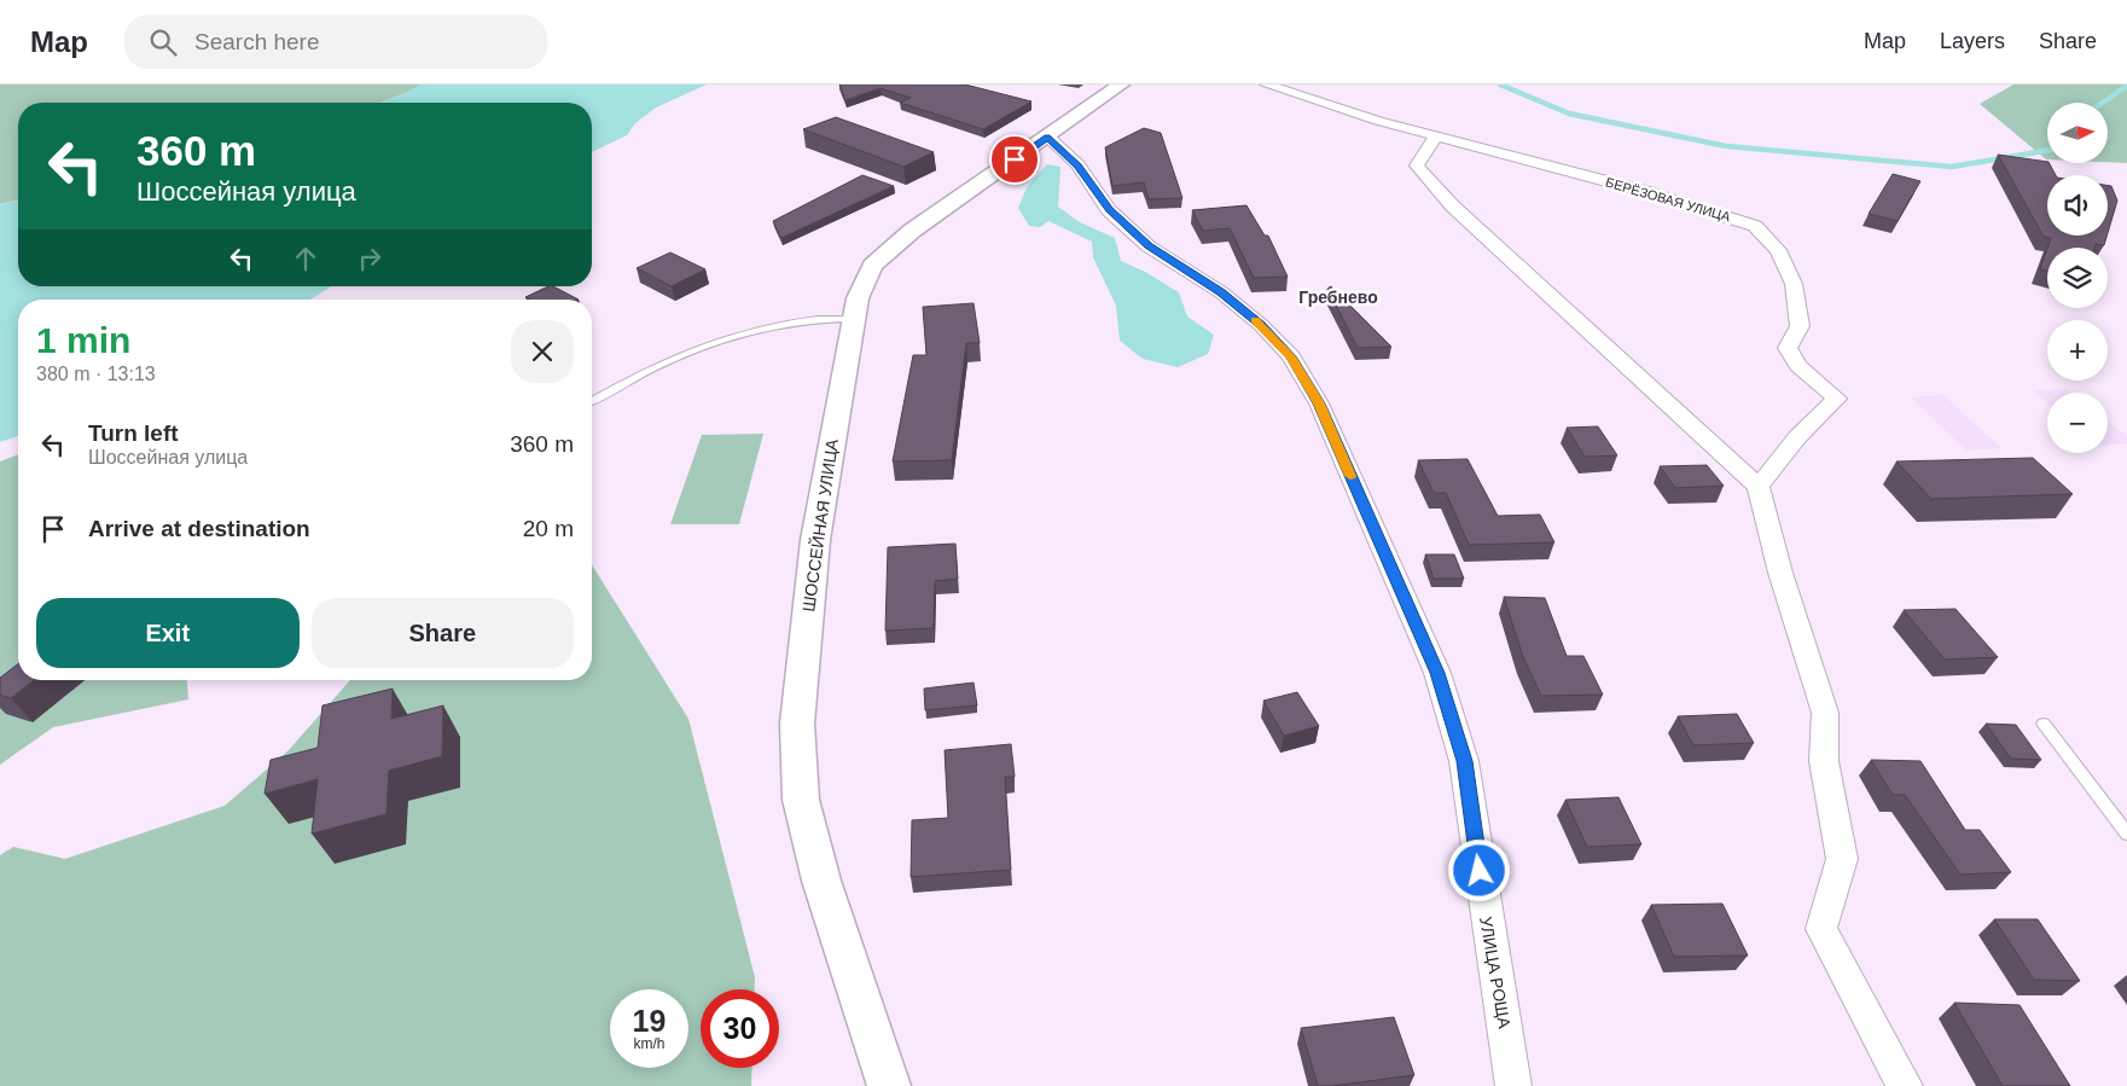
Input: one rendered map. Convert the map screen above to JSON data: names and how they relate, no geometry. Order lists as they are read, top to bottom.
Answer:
{
  "streets": {
    "street": ["БЕРЁЗОВАЯ УЛИЦА", "ШОССЕЙНАЯ УЛИЦА", "УЛИЦА РОЩА"]
  },
  "crossings": [
    ["ШОССЕЙНАЯ УЛИЦА", "УЛИЦА РОЩА"]
  ],
  "districts": ["Гребнево"],
  "north": "right",
  "page": {
    "header": "Map",
    "search": "Search here",
    "nav": ["Map", "Layers", "Share"],
    "map_buttons": ["+", "−"],
    "turn": ["360 m", "Шоссейная улица"],
    "heading": ["1 min", "380 m · 13:13"],
    "list": [
      {
        "name": "Turn left",
        "note": "Шоссейная улица",
        "value": "360 m"
      },
      {
        "name": "Arrive at destination",
        "value": "20 m"
      }
    ],
    "buttons": ["Exit", "Share"],
    "speed": "19 km/h",
    "limit": "30"
  }
}
